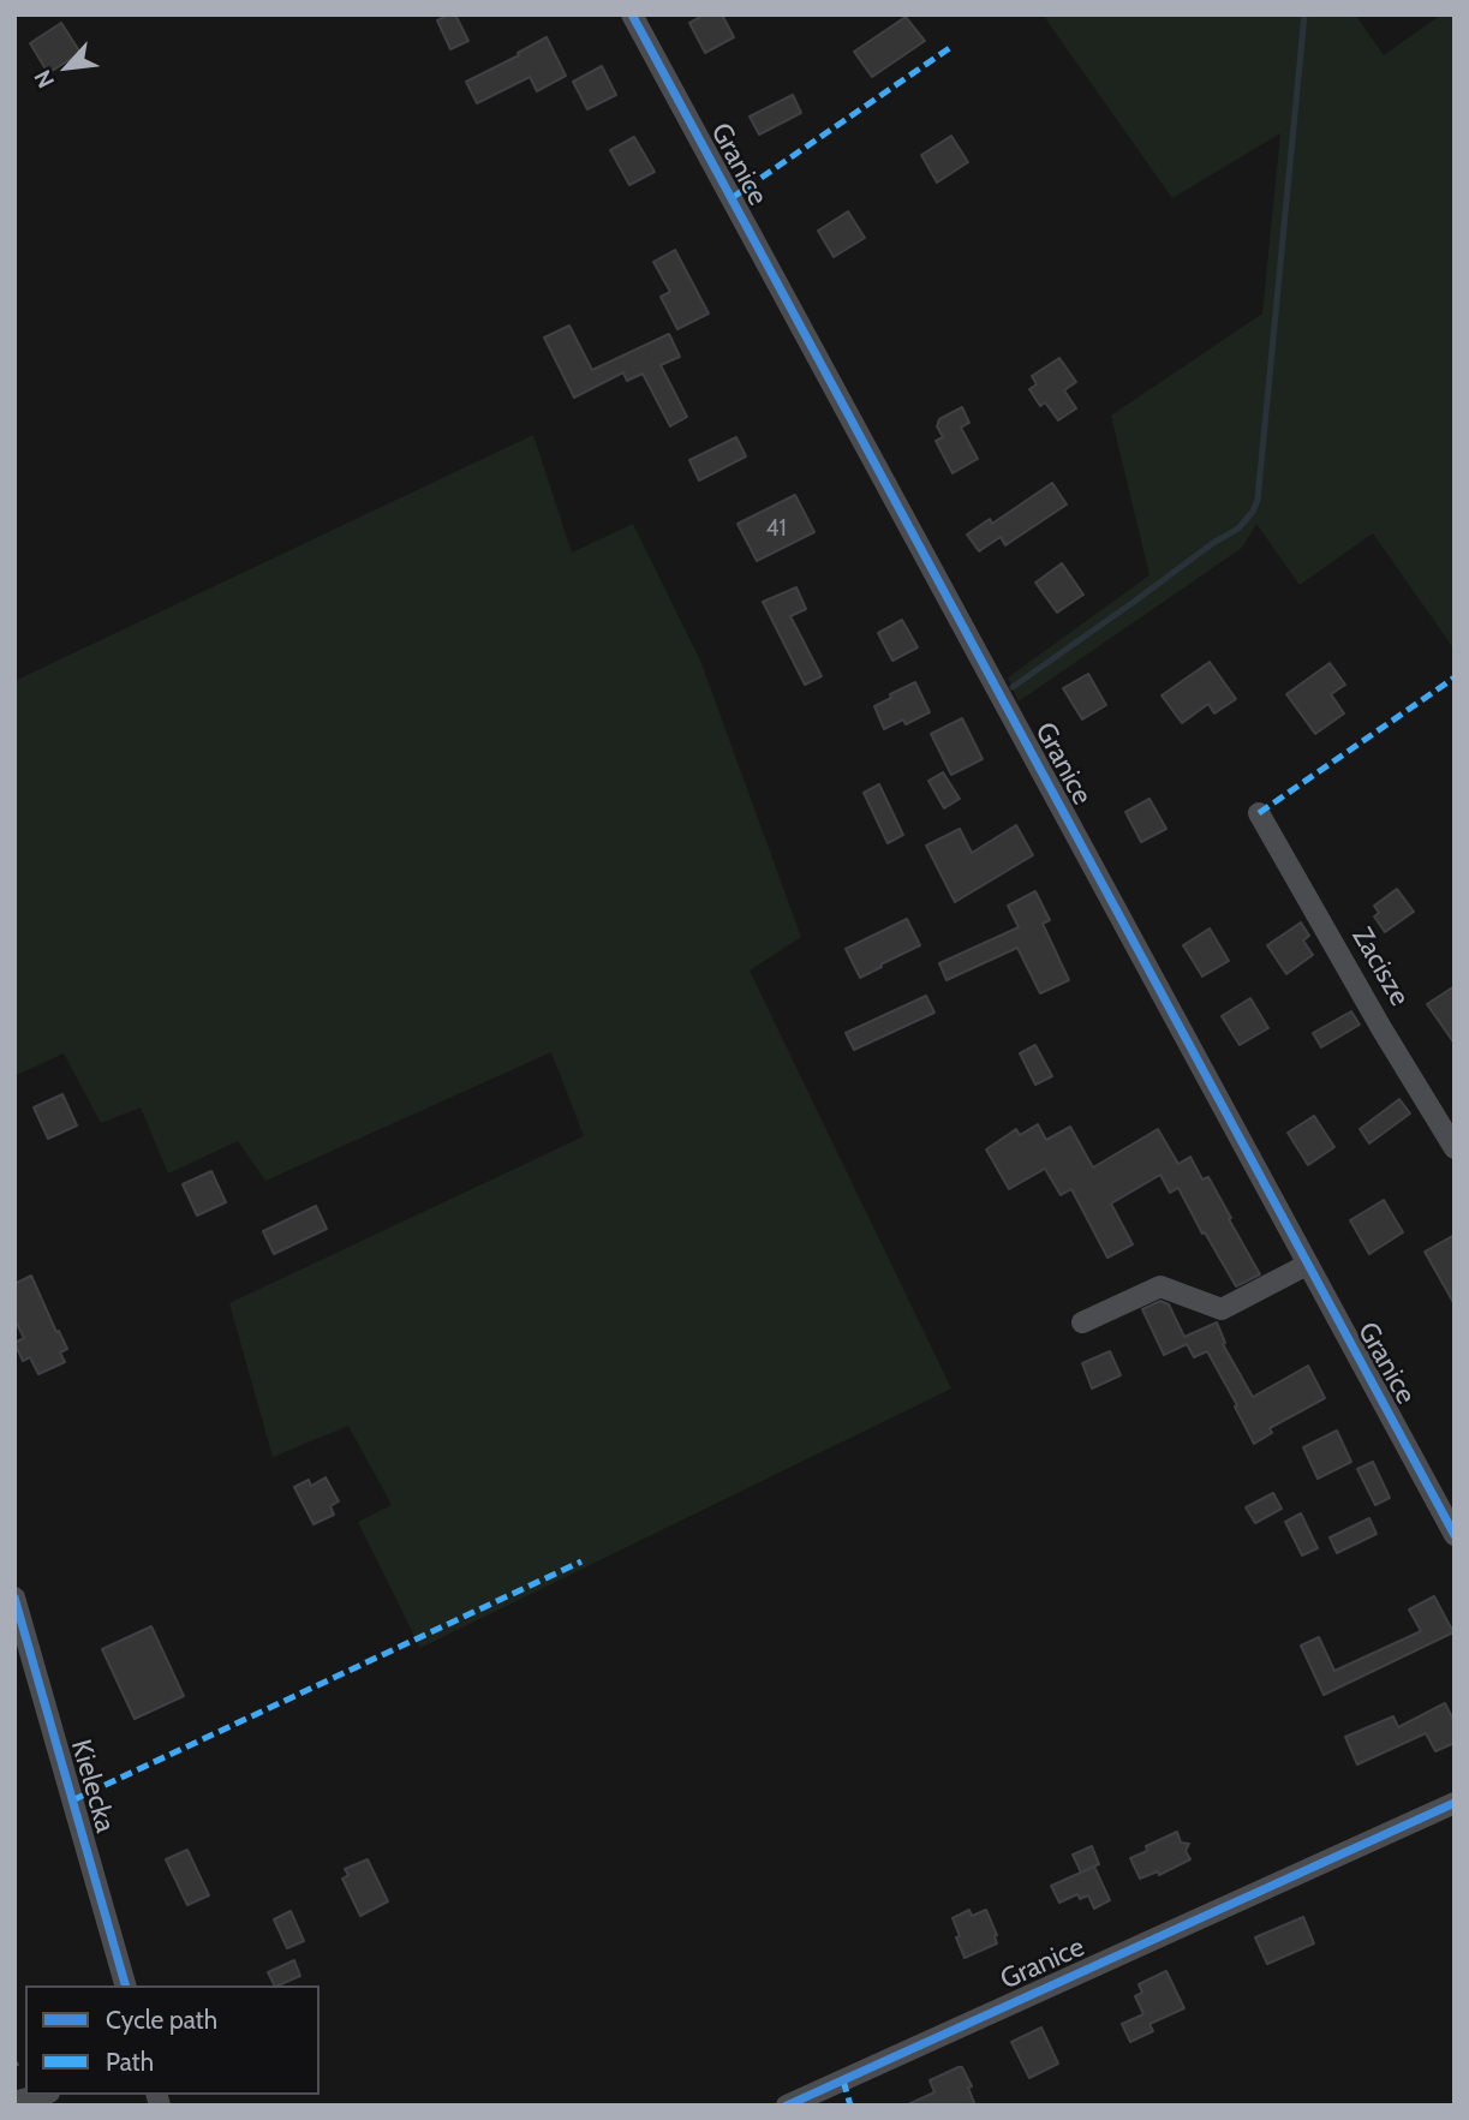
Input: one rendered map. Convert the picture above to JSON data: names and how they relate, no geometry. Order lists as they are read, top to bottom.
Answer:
{
  "streets": {
    "street": ["Granice", "Zacisze", "Kielecka"]
  },
  "house_numbers": ["41"],
  "legend": ["Cycle path", "Path"],
  "north": "bottom left"
}
